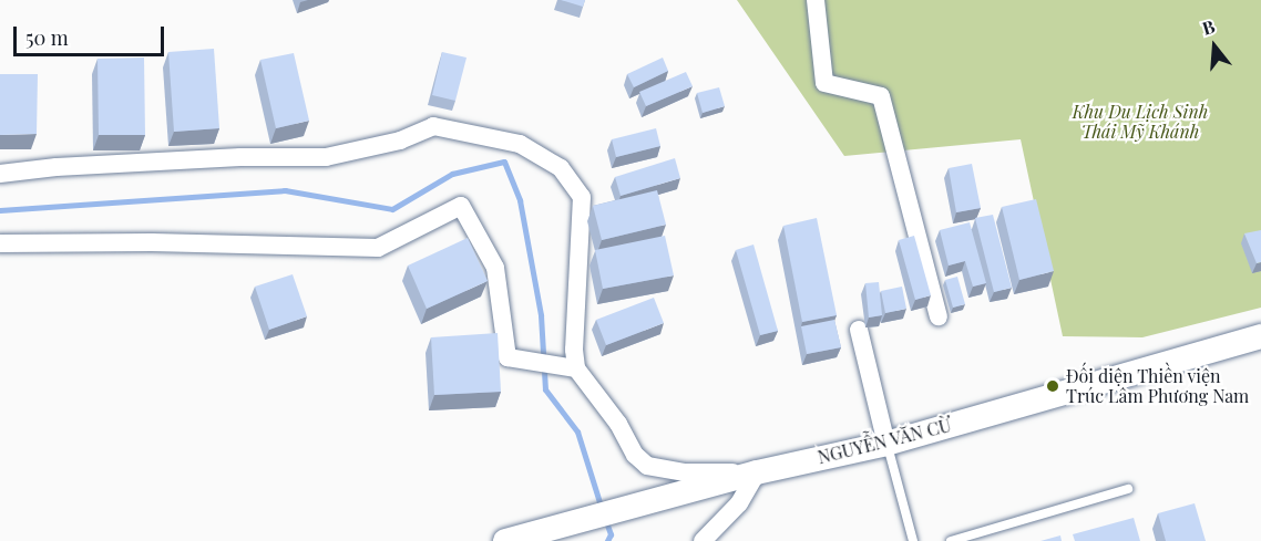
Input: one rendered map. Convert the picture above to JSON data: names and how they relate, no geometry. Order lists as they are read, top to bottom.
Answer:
{
  "streets": {
    "main road": ["NGUYỄN VĂN CỪ"]
  },
  "parks": ["Khu Du Lịch Sinh Thái Mỹ Khánh"],
  "places": ["Đối diện Thiền viện Trúc Lâm Phương Nam"],
  "scale_bar": "50 m",
  "north": "top"
}
